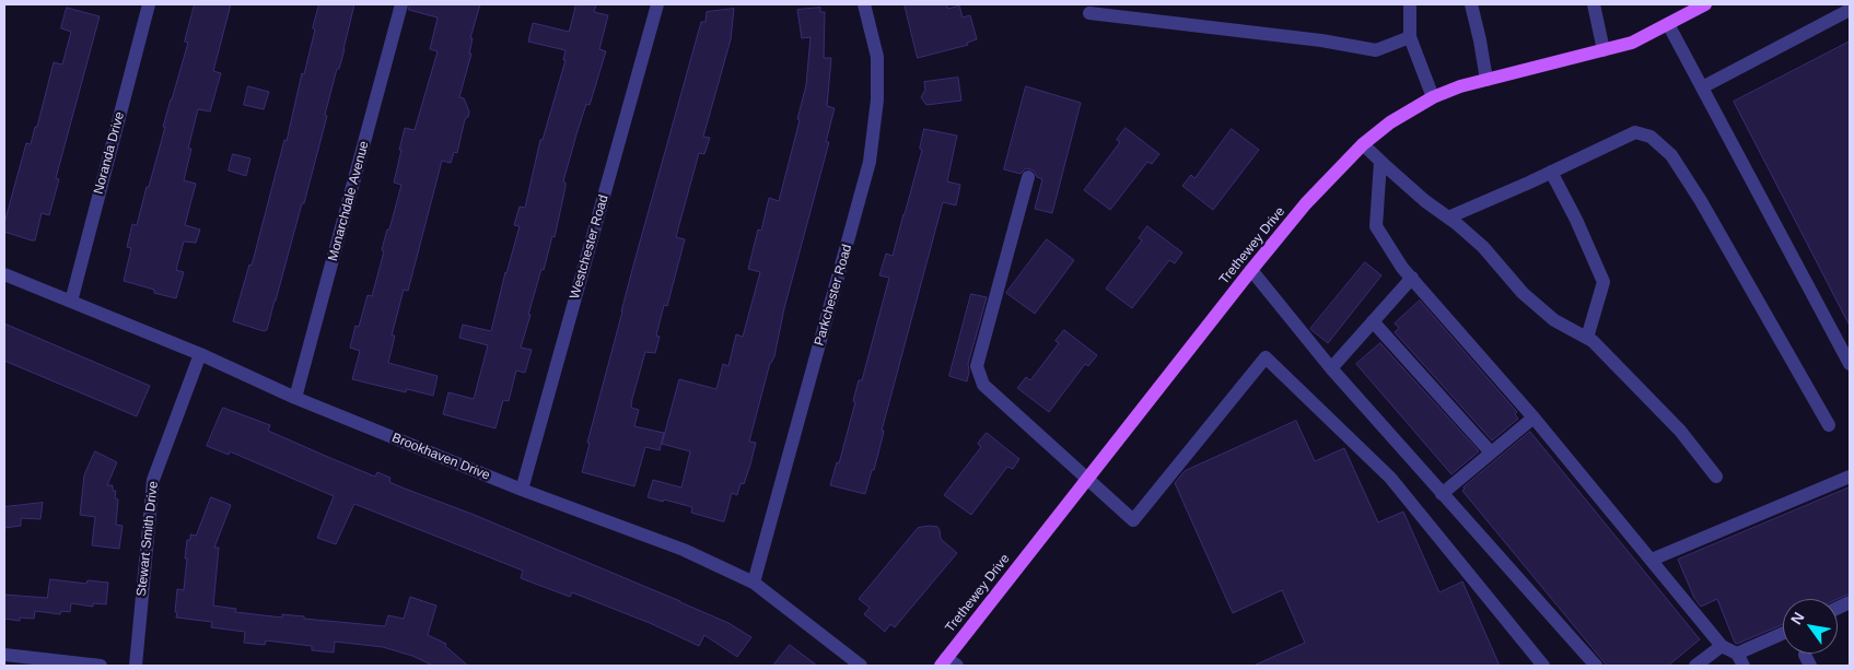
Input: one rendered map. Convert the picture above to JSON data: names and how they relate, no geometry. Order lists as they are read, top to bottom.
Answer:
{
  "streets": {
    "main road": ["Trethewey Drive"],
    "street": [
      "Noranda Drive",
      "Monarchdale Avenue",
      "Westchester Road",
      "Parkchester Road",
      "Brookhaven Drive",
      "Stewart Smith Drive"
    ]
  },
  "crossings": [
    ["Noranda Drive", "Brookhaven Drive"],
    ["Monarchdale Avenue", "Brookhaven Drive"],
    ["Westchester Road", "Brookhaven Drive"],
    ["Parkchester Road", "Brookhaven Drive"],
    ["Brookhaven Drive", "Stewart Smith Drive"]
  ],
  "north": "top left"
}
